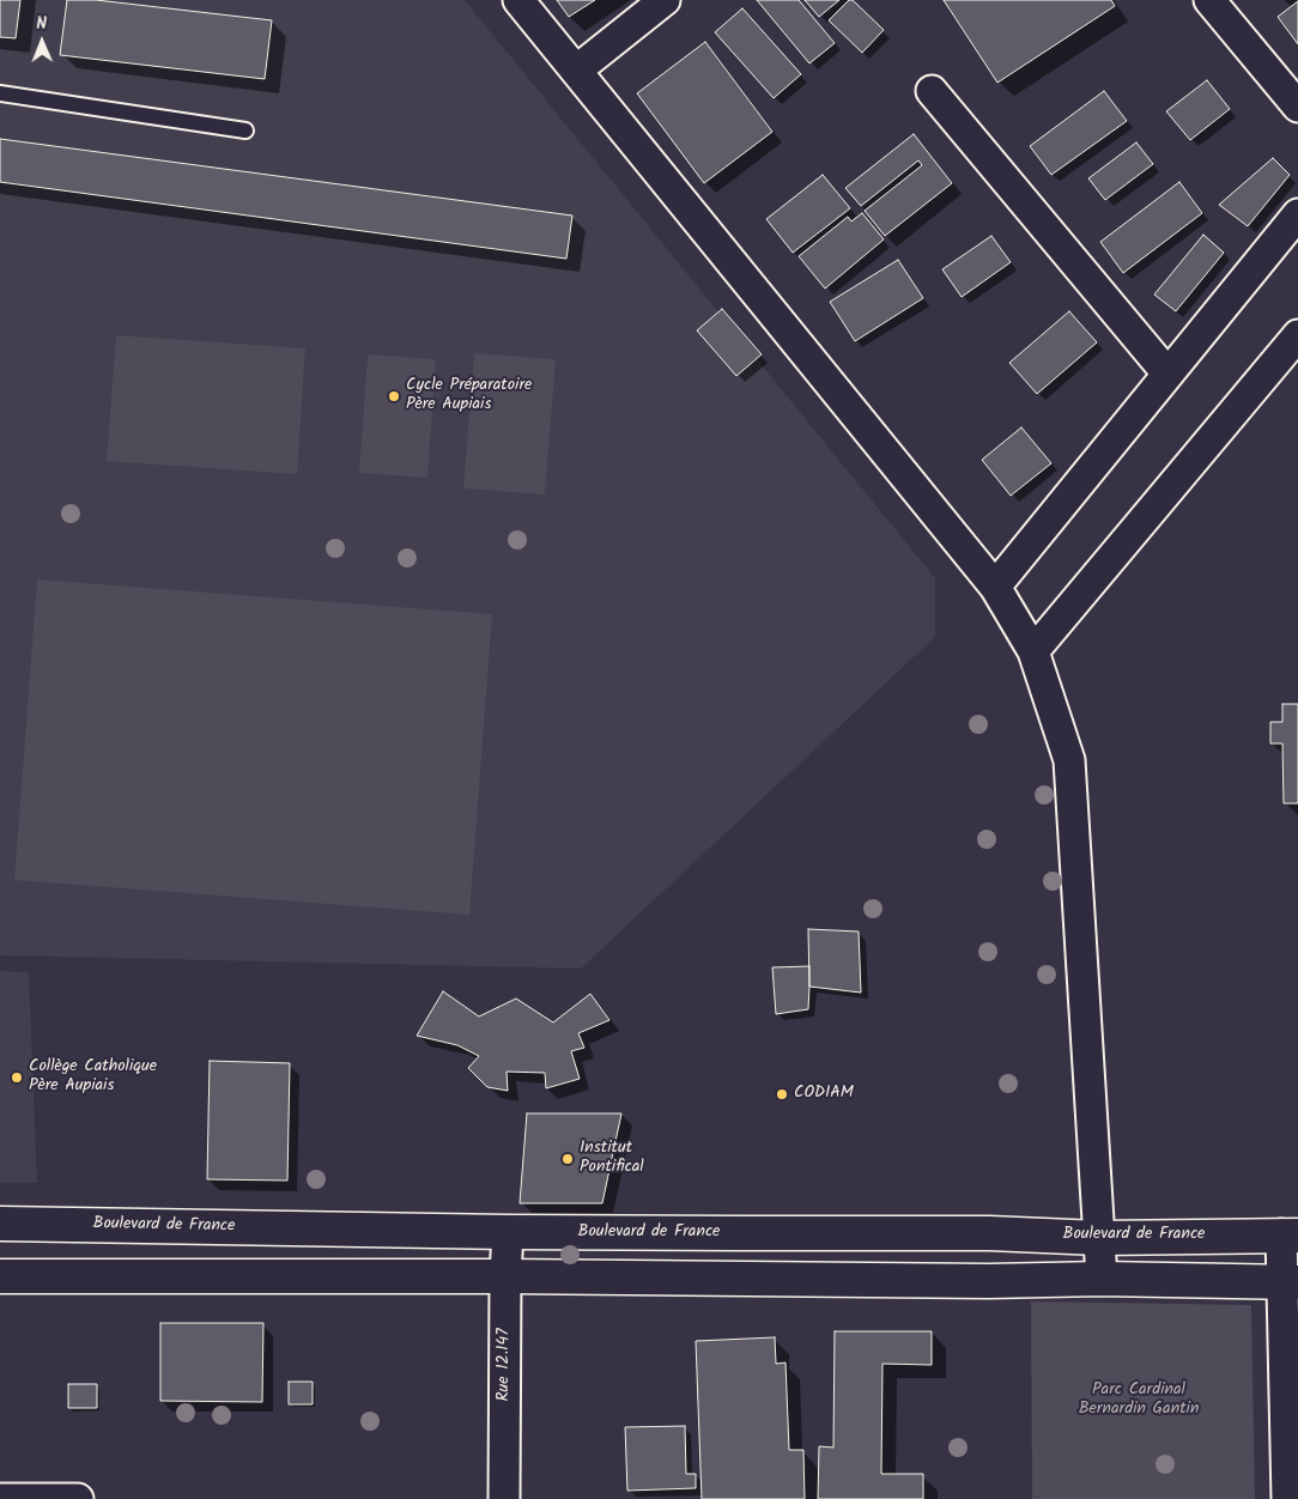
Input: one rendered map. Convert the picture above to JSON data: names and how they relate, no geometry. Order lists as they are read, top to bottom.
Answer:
{
  "streets": {
    "street": ["Boulevard de France", "Rue 12.147"]
  },
  "crossings": [
    ["Boulevard de France", "Rue 12.147"]
  ],
  "parks": ["Parc Cardinal Bernardin Gantin"],
  "places": [
    "Cycle Préparatoire Père Aupiais",
    "Collège Catholique Père Aupiais",
    "CODIAM",
    "Institut Pontifical"
  ],
  "north": "top"
}
